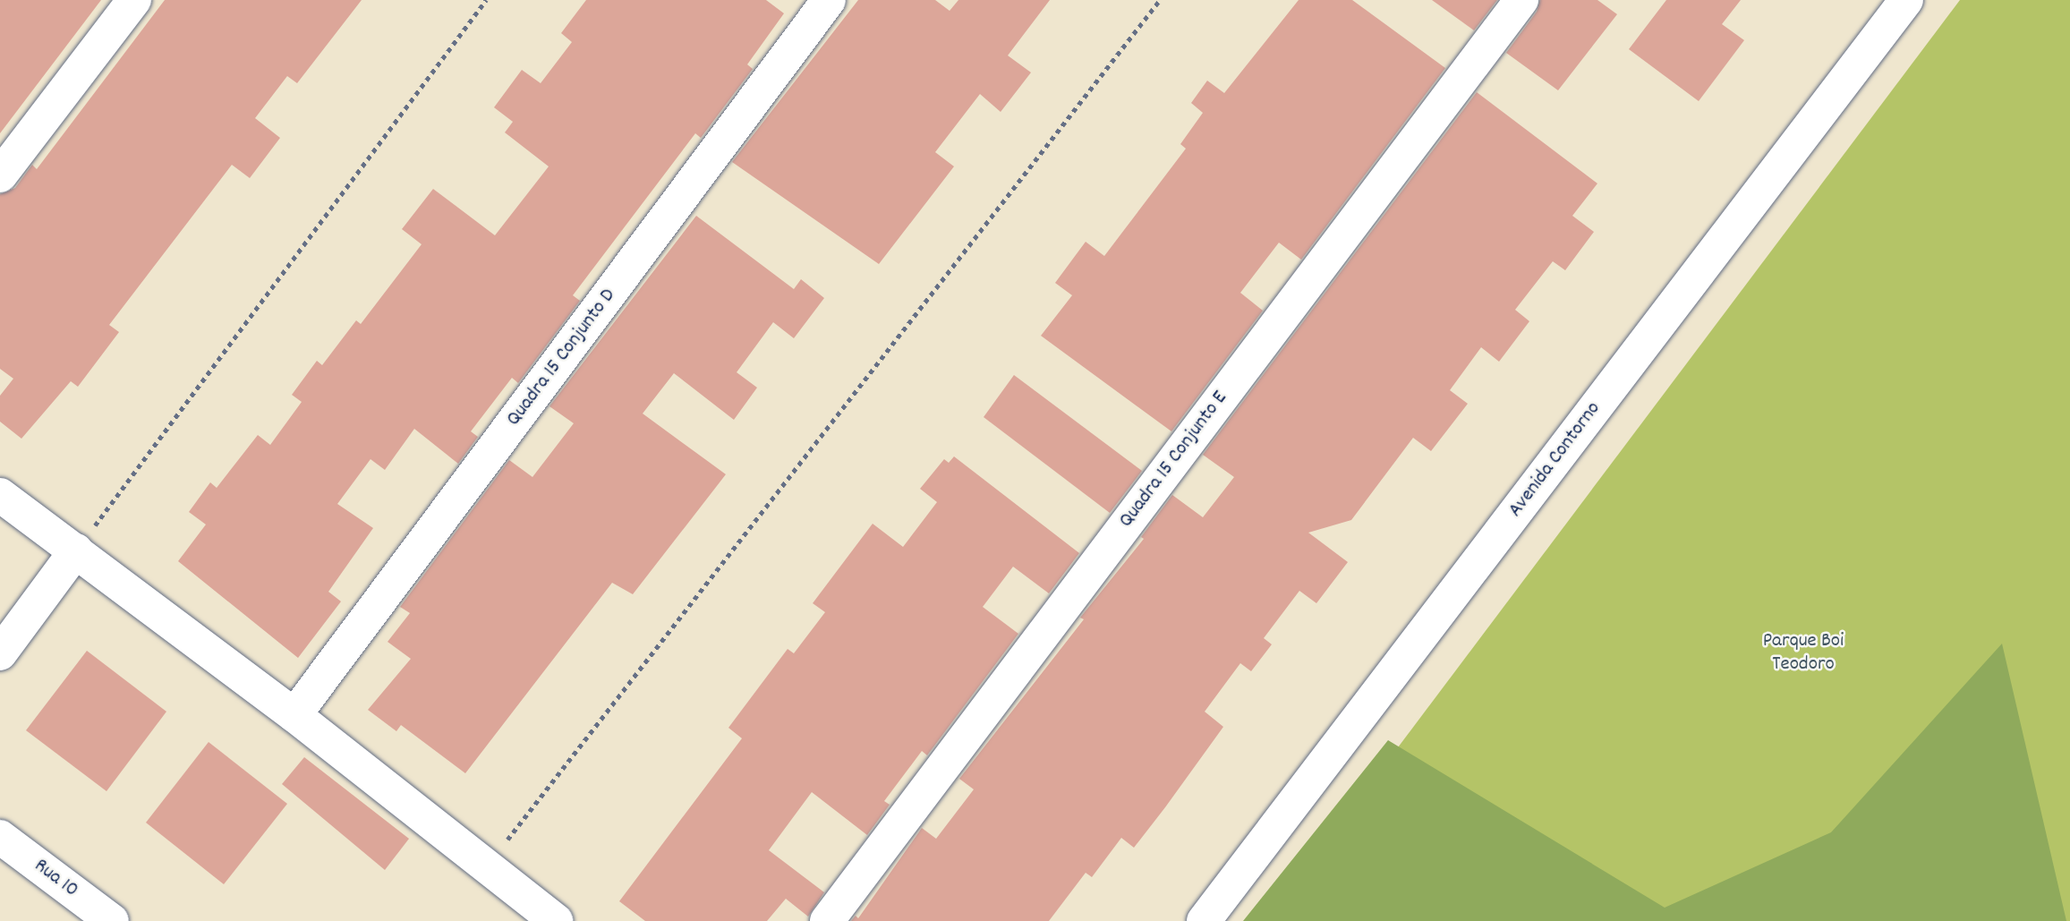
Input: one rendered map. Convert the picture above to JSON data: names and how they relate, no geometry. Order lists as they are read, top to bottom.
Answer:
{
  "streets": {
    "street": [
      "Quadra 15 Conjunto D",
      "Quadra 15 Conjunto E",
      "Avenida Contorno",
      "Rua 10"
    ]
  },
  "parks": ["Parque Boi Teodoro"]
}
